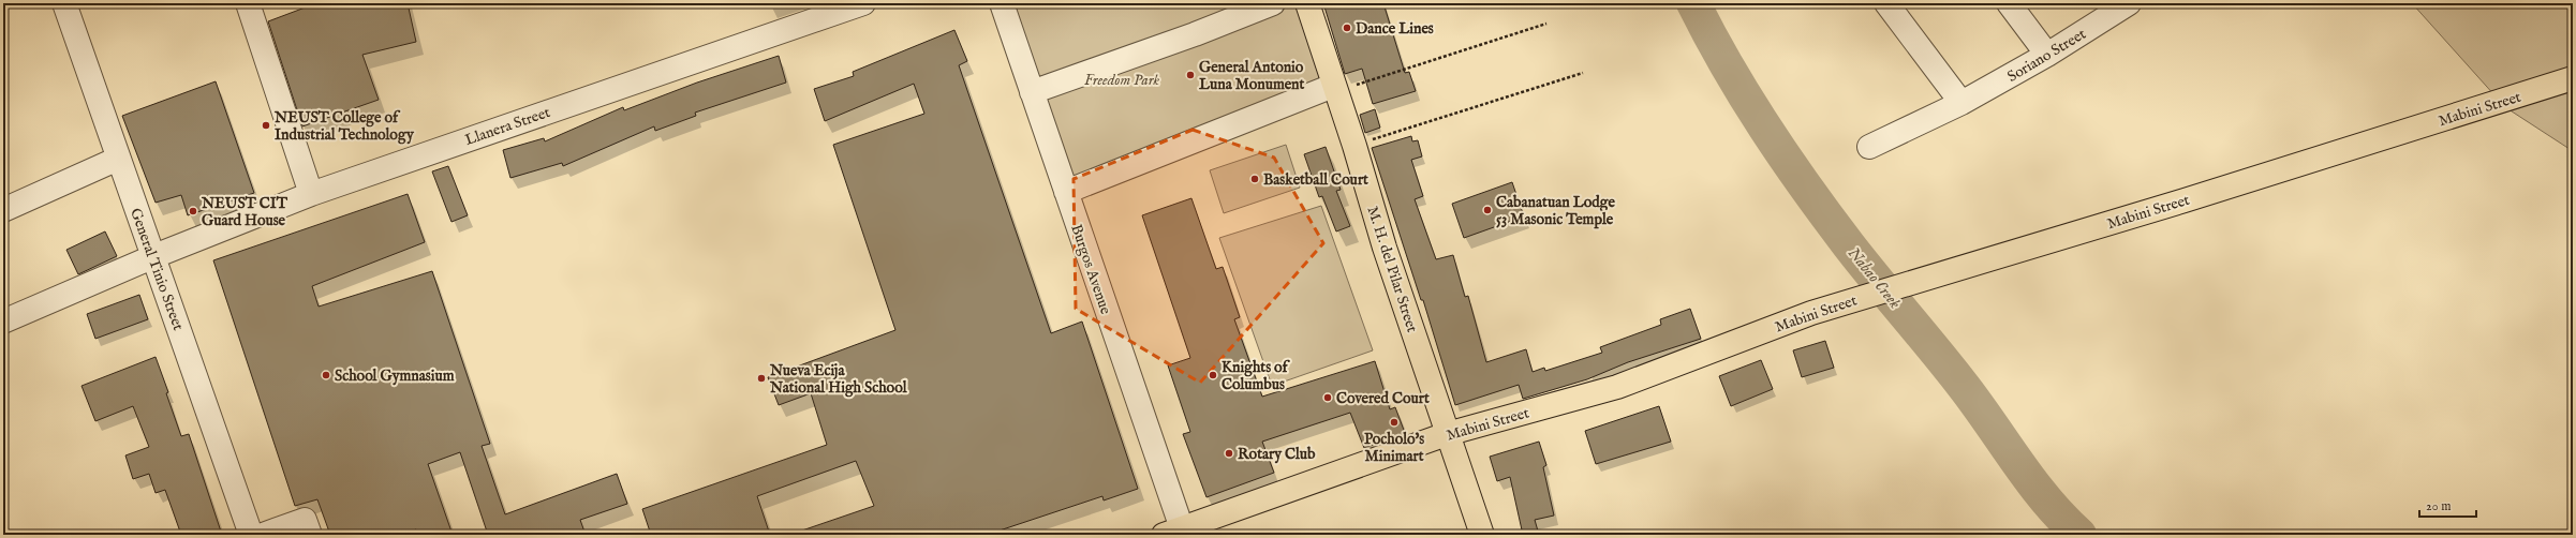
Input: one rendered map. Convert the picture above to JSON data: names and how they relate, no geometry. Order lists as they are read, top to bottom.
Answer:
{
  "streets": {
    "main road": ["Mabini Street", "M. H. del Pilar Street"],
    "street": [
      "Soriano Street",
      "Llanera Street",
      "General Tinio Street",
      "Burgos Avenue"
    ]
  },
  "crossings": [
    ["Mabini Street", "Burgos Avenue"],
    ["Mabini Street", "M. H. del Pilar Street"],
    ["Llanera Street", "General Tinio Street"]
  ],
  "water": ["Nabao Creek"],
  "parks": ["Freedom Park"],
  "places": [
    "Dance Lines",
    "General Antonio Luna Monument",
    "NEUST College of Industrial Technology",
    "Basketball Court",
    "Cabanatuan Lodge 53 Masonic Temple",
    "NEUST CIT Guard House",
    "School Gymnasium",
    "Knights of Columbus",
    "Nueva Ecija National High School",
    "Covered Court",
    "Pocholo's Minimart",
    "Rotary Club"
  ],
  "scale_bar": "20 m"
}
